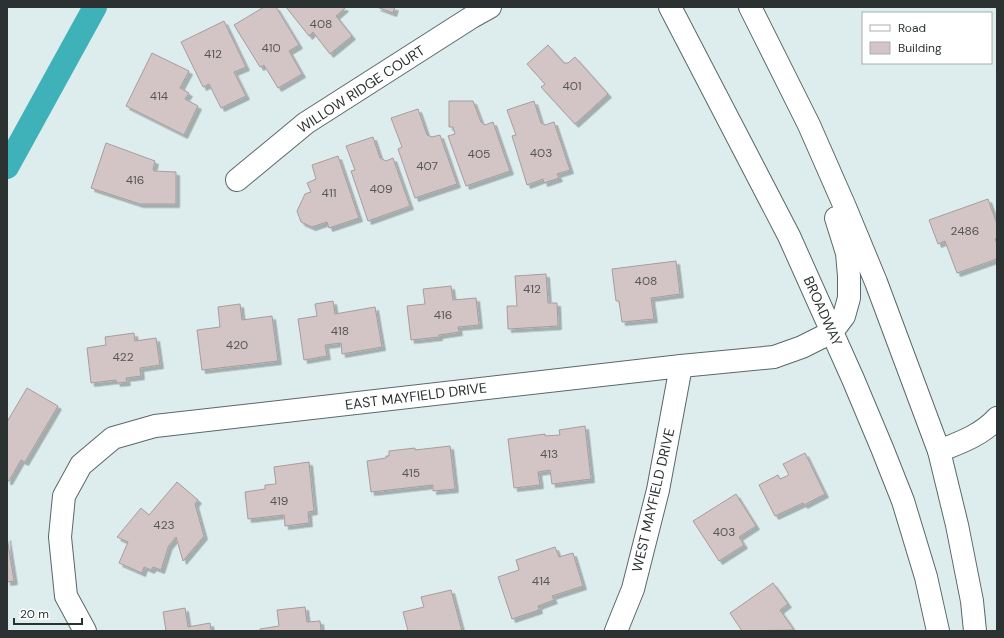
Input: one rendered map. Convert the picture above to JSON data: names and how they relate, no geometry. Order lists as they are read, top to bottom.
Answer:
{
  "streets": {
    "main road": [
      "WILLOW RIDGE COURT",
      "BROADWAY",
      "EAST MAYFIELD DRIVE",
      "WEST MAYFIELD DRIVE"
    ]
  },
  "crossings": [
    ["BROADWAY", "EAST MAYFIELD DRIVE"],
    ["EAST MAYFIELD DRIVE", "WEST MAYFIELD DRIVE"]
  ],
  "house_numbers": [
    "408",
    "410",
    "412",
    "401",
    "414",
    "403",
    "405",
    "407",
    "416",
    "409",
    "411",
    "2486",
    "408",
    "412",
    "416",
    "418",
    "420",
    "422",
    "413",
    "415",
    "419",
    "423",
    "403",
    "414"
  ],
  "legend": ["Road", "Building"],
  "scale_bar": "20 m"
}
